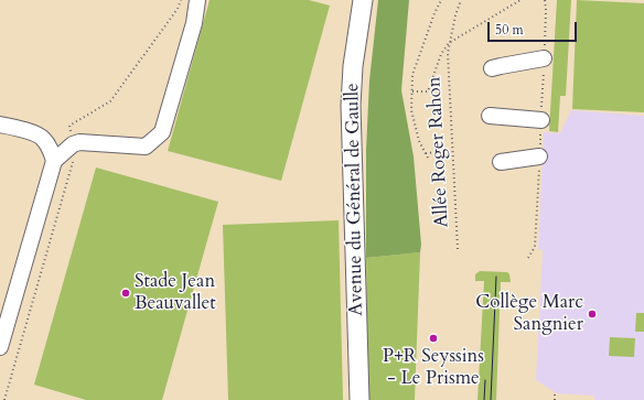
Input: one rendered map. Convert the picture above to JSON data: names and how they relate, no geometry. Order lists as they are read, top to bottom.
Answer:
{
  "streets": {
    "main road": ["Avenue du Général de Gaulle"],
    "path": ["Allée Roger Rahon"]
  },
  "places": ["Stade Jean Beauvallet", "Collège Marc Sangnier", "P+R Seyssins - Le Prisme"],
  "scale_bar": "50 m"
}
